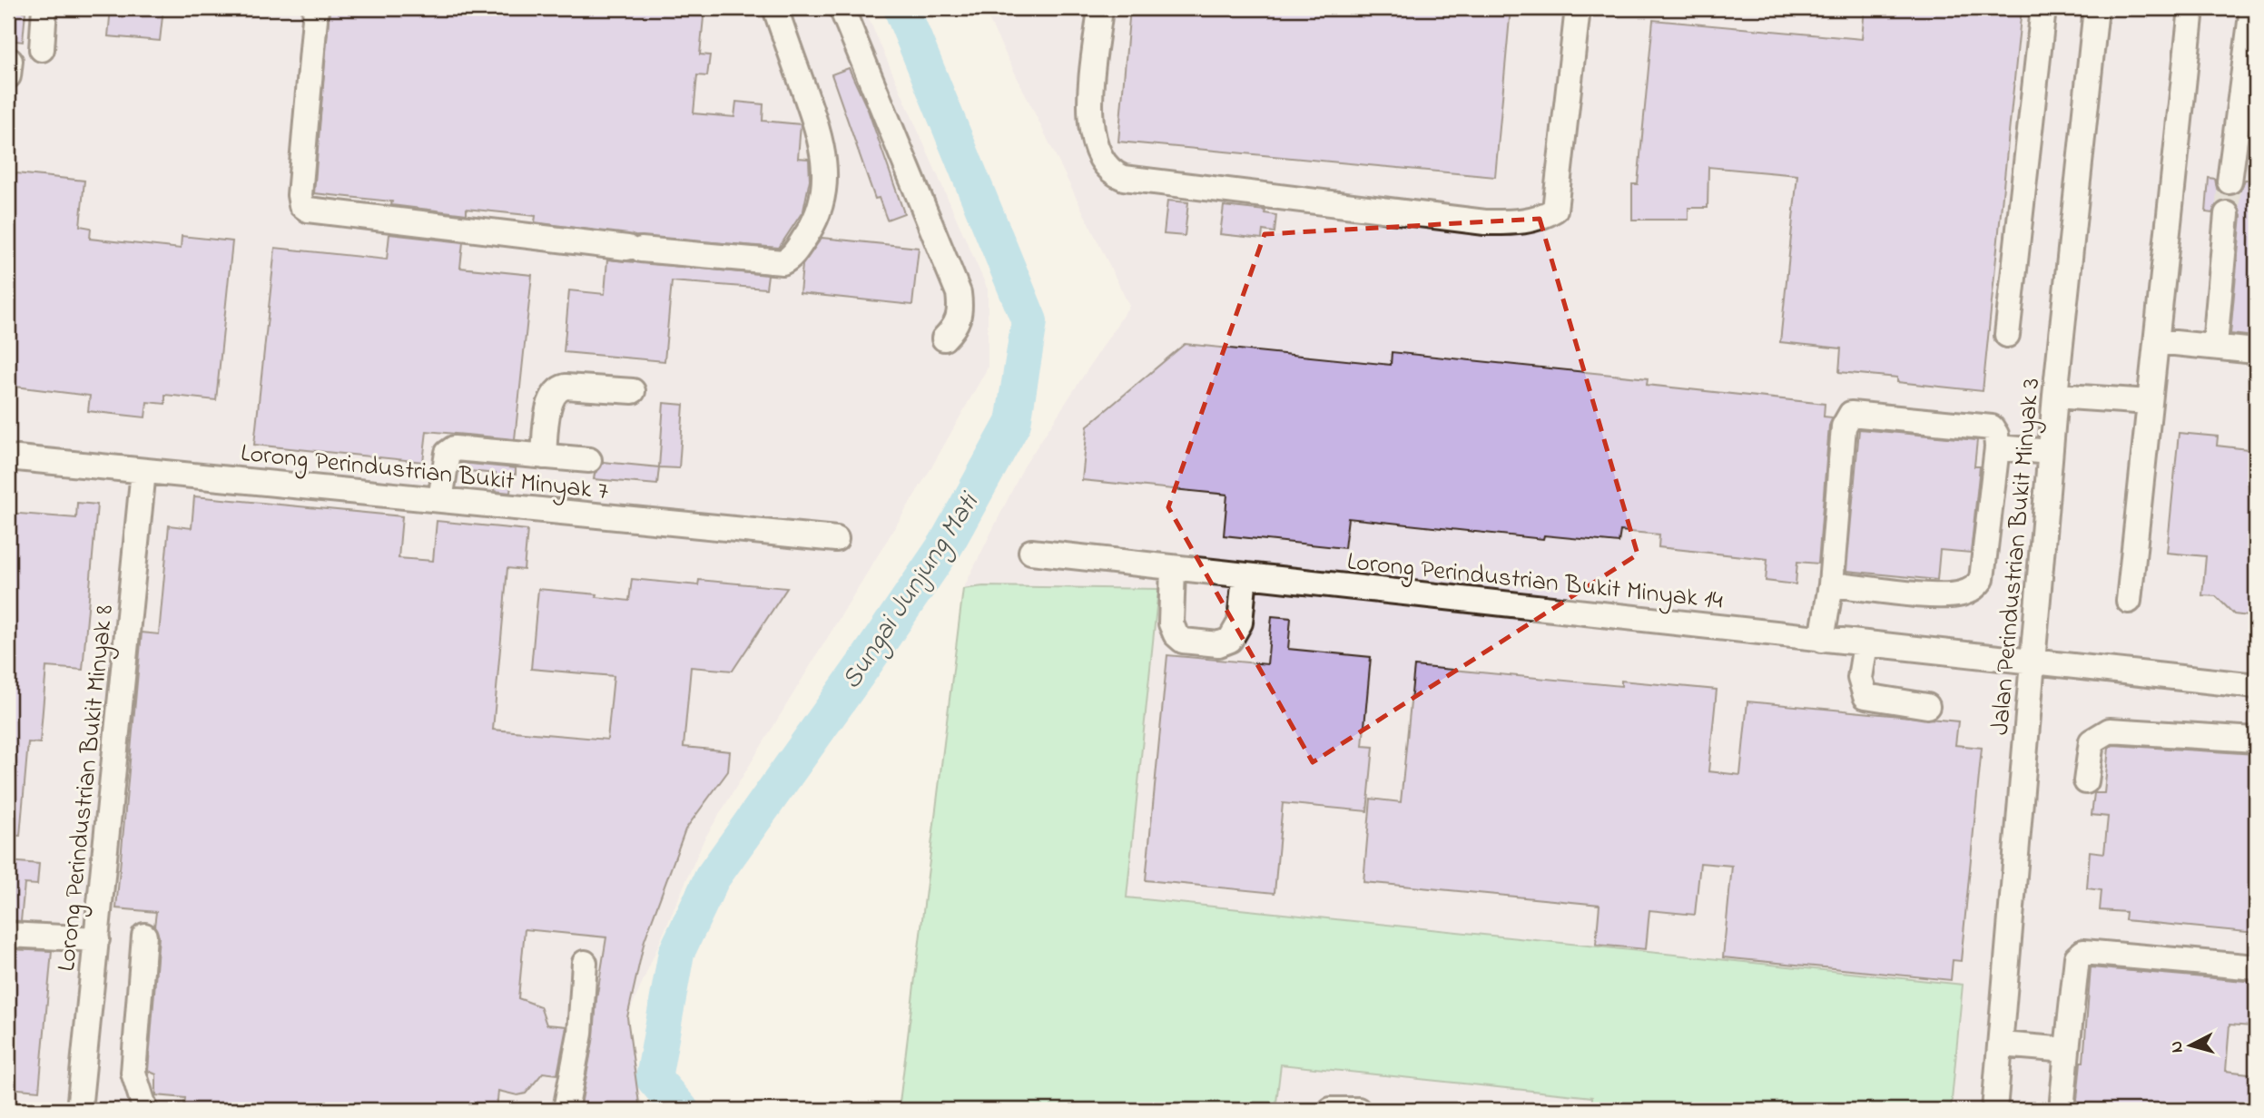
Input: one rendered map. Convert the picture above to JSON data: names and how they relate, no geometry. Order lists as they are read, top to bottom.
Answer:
{
  "streets": {
    "street": [
      "Lorong Perindustrian Bukit Minyak 7",
      "Jalan Perindustrian Bukit Minyak 3",
      "Lorong Perindustrian Bukit Minyak 14",
      "Lorong Perindustrian Bukit Minyak 8"
    ]
  },
  "crossings": [
    ["Lorong Perindustrian Bukit Minyak 7", "Lorong Perindustrian Bukit Minyak 8"],
    ["Jalan Perindustrian Bukit Minyak 3", "Lorong Perindustrian Bukit Minyak 14"]
  ],
  "water": ["Sungai Junjung Mati"],
  "north": "left"
}
